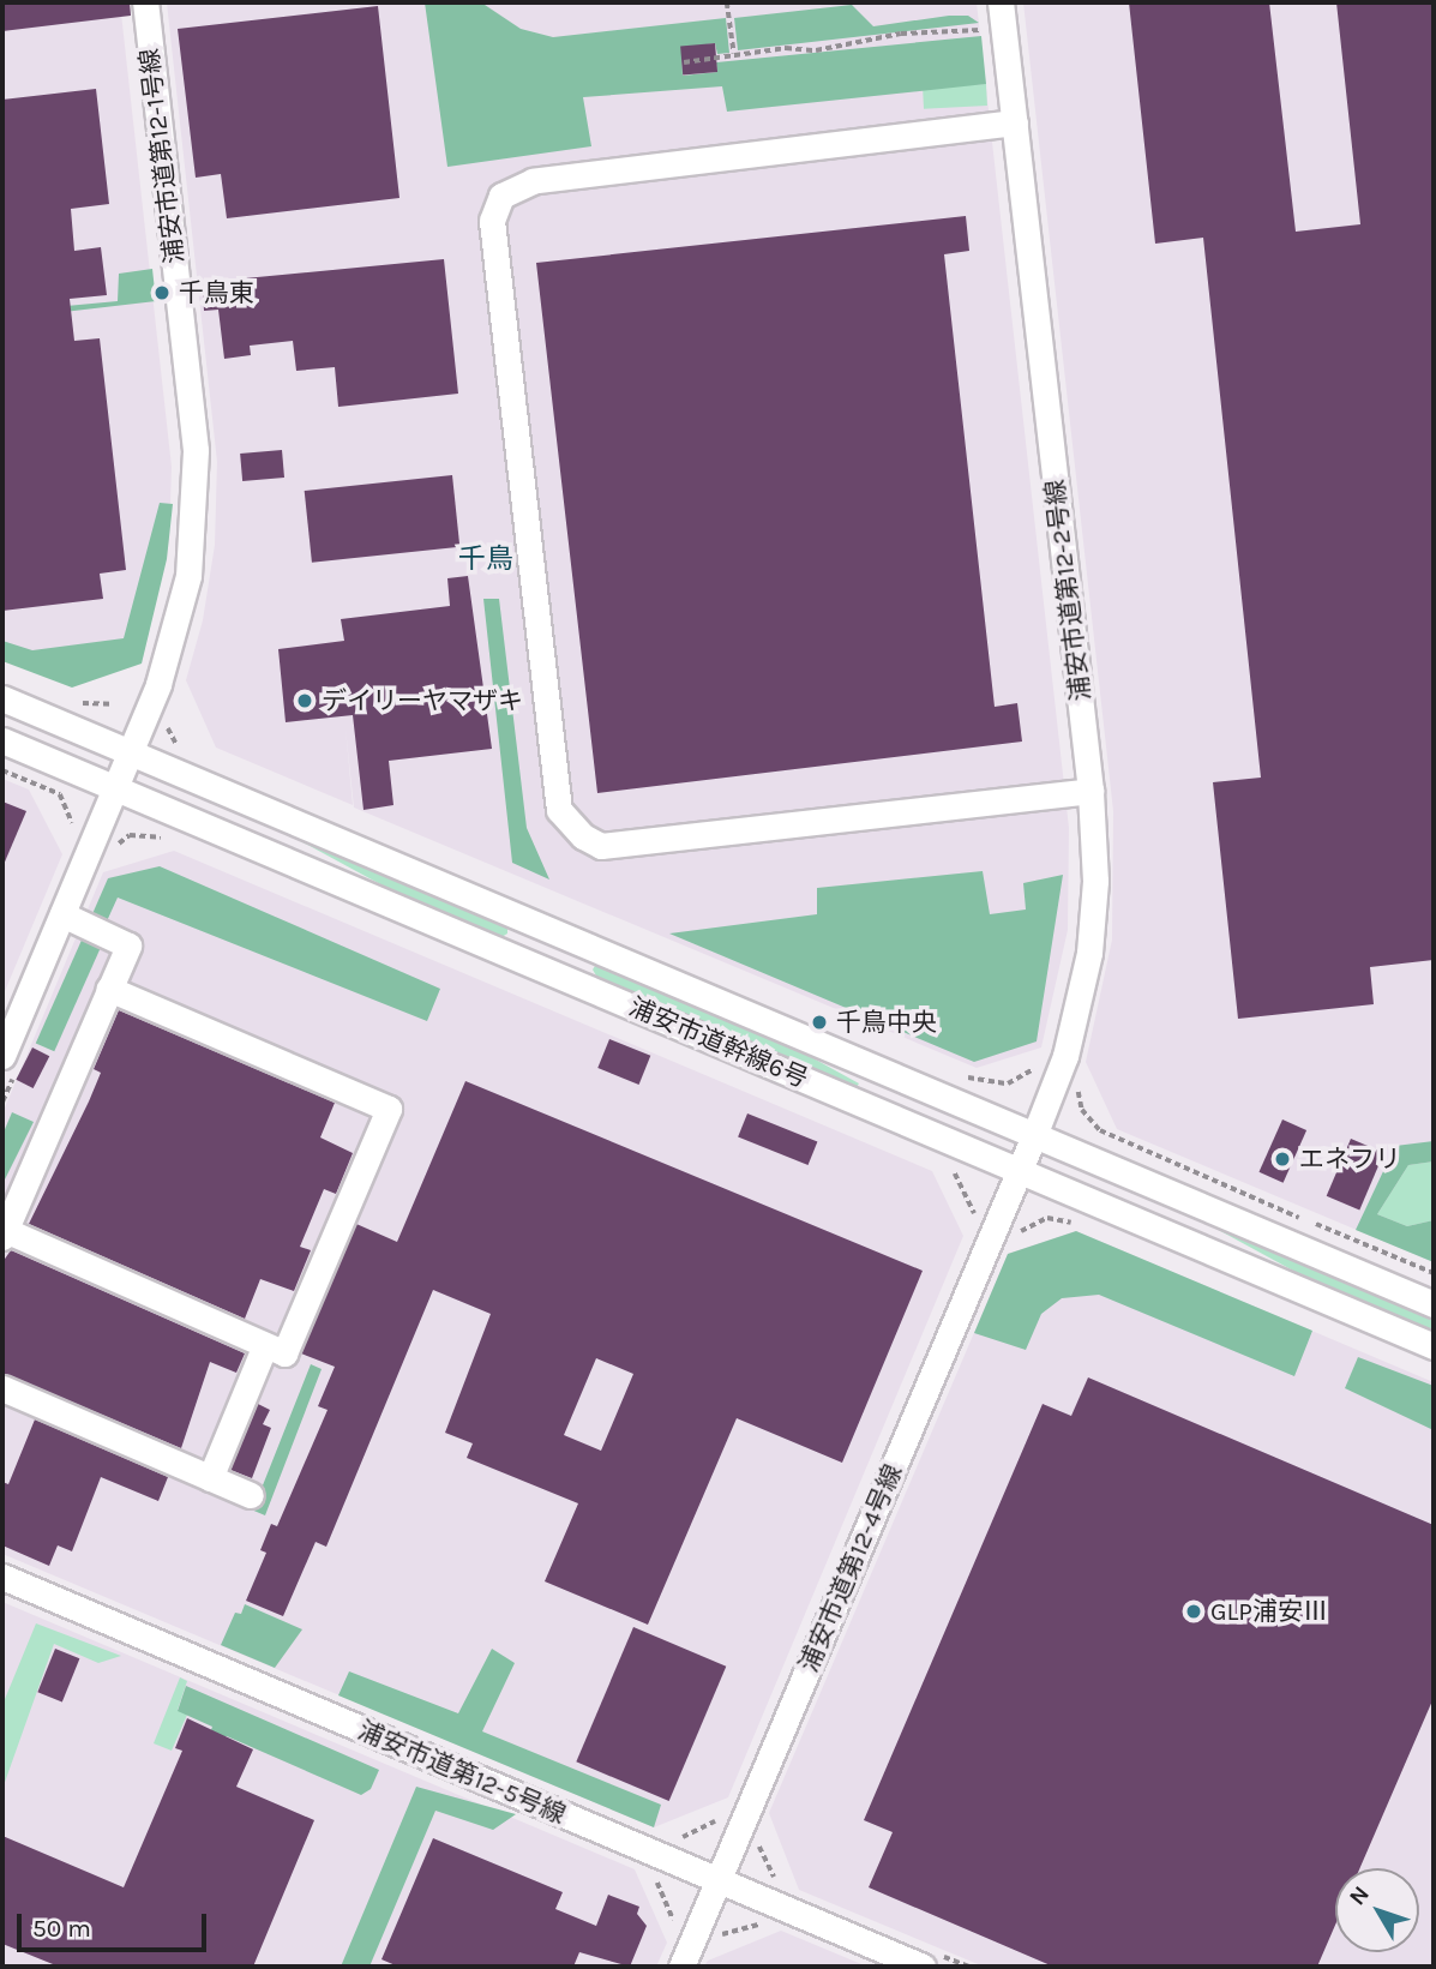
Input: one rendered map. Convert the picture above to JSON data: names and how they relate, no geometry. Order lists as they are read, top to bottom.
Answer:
{
  "streets": {
    "street": [
      "浦安市道第12-1号線",
      "浦安市道第12-2号線",
      "浦安市道幹線6号",
      "浦安市道第12-4号線",
      "浦安市道第12-5号線"
    ]
  },
  "crossings": [
    ["浦安市道第12-1号線", "浦安市道幹線6号"],
    ["浦安市道第12-2号線", "浦安市道幹線6号"],
    ["浦安市道第12-2号線", "浦安市道第12-4号線"],
    ["浦安市道幹線6号", "浦安市道第12-4号線"],
    ["浦安市道第12-4号線", "浦安市道第12-5号線"]
  ],
  "districts": ["千鳥"],
  "places": [
    "千鳥東",
    "デイリーヤマザキ",
    "千鳥中央",
    "エネフリ",
    "GLP浦安Ⅲ"
  ],
  "scale_bar": "50 m",
  "north": "top left"
}
